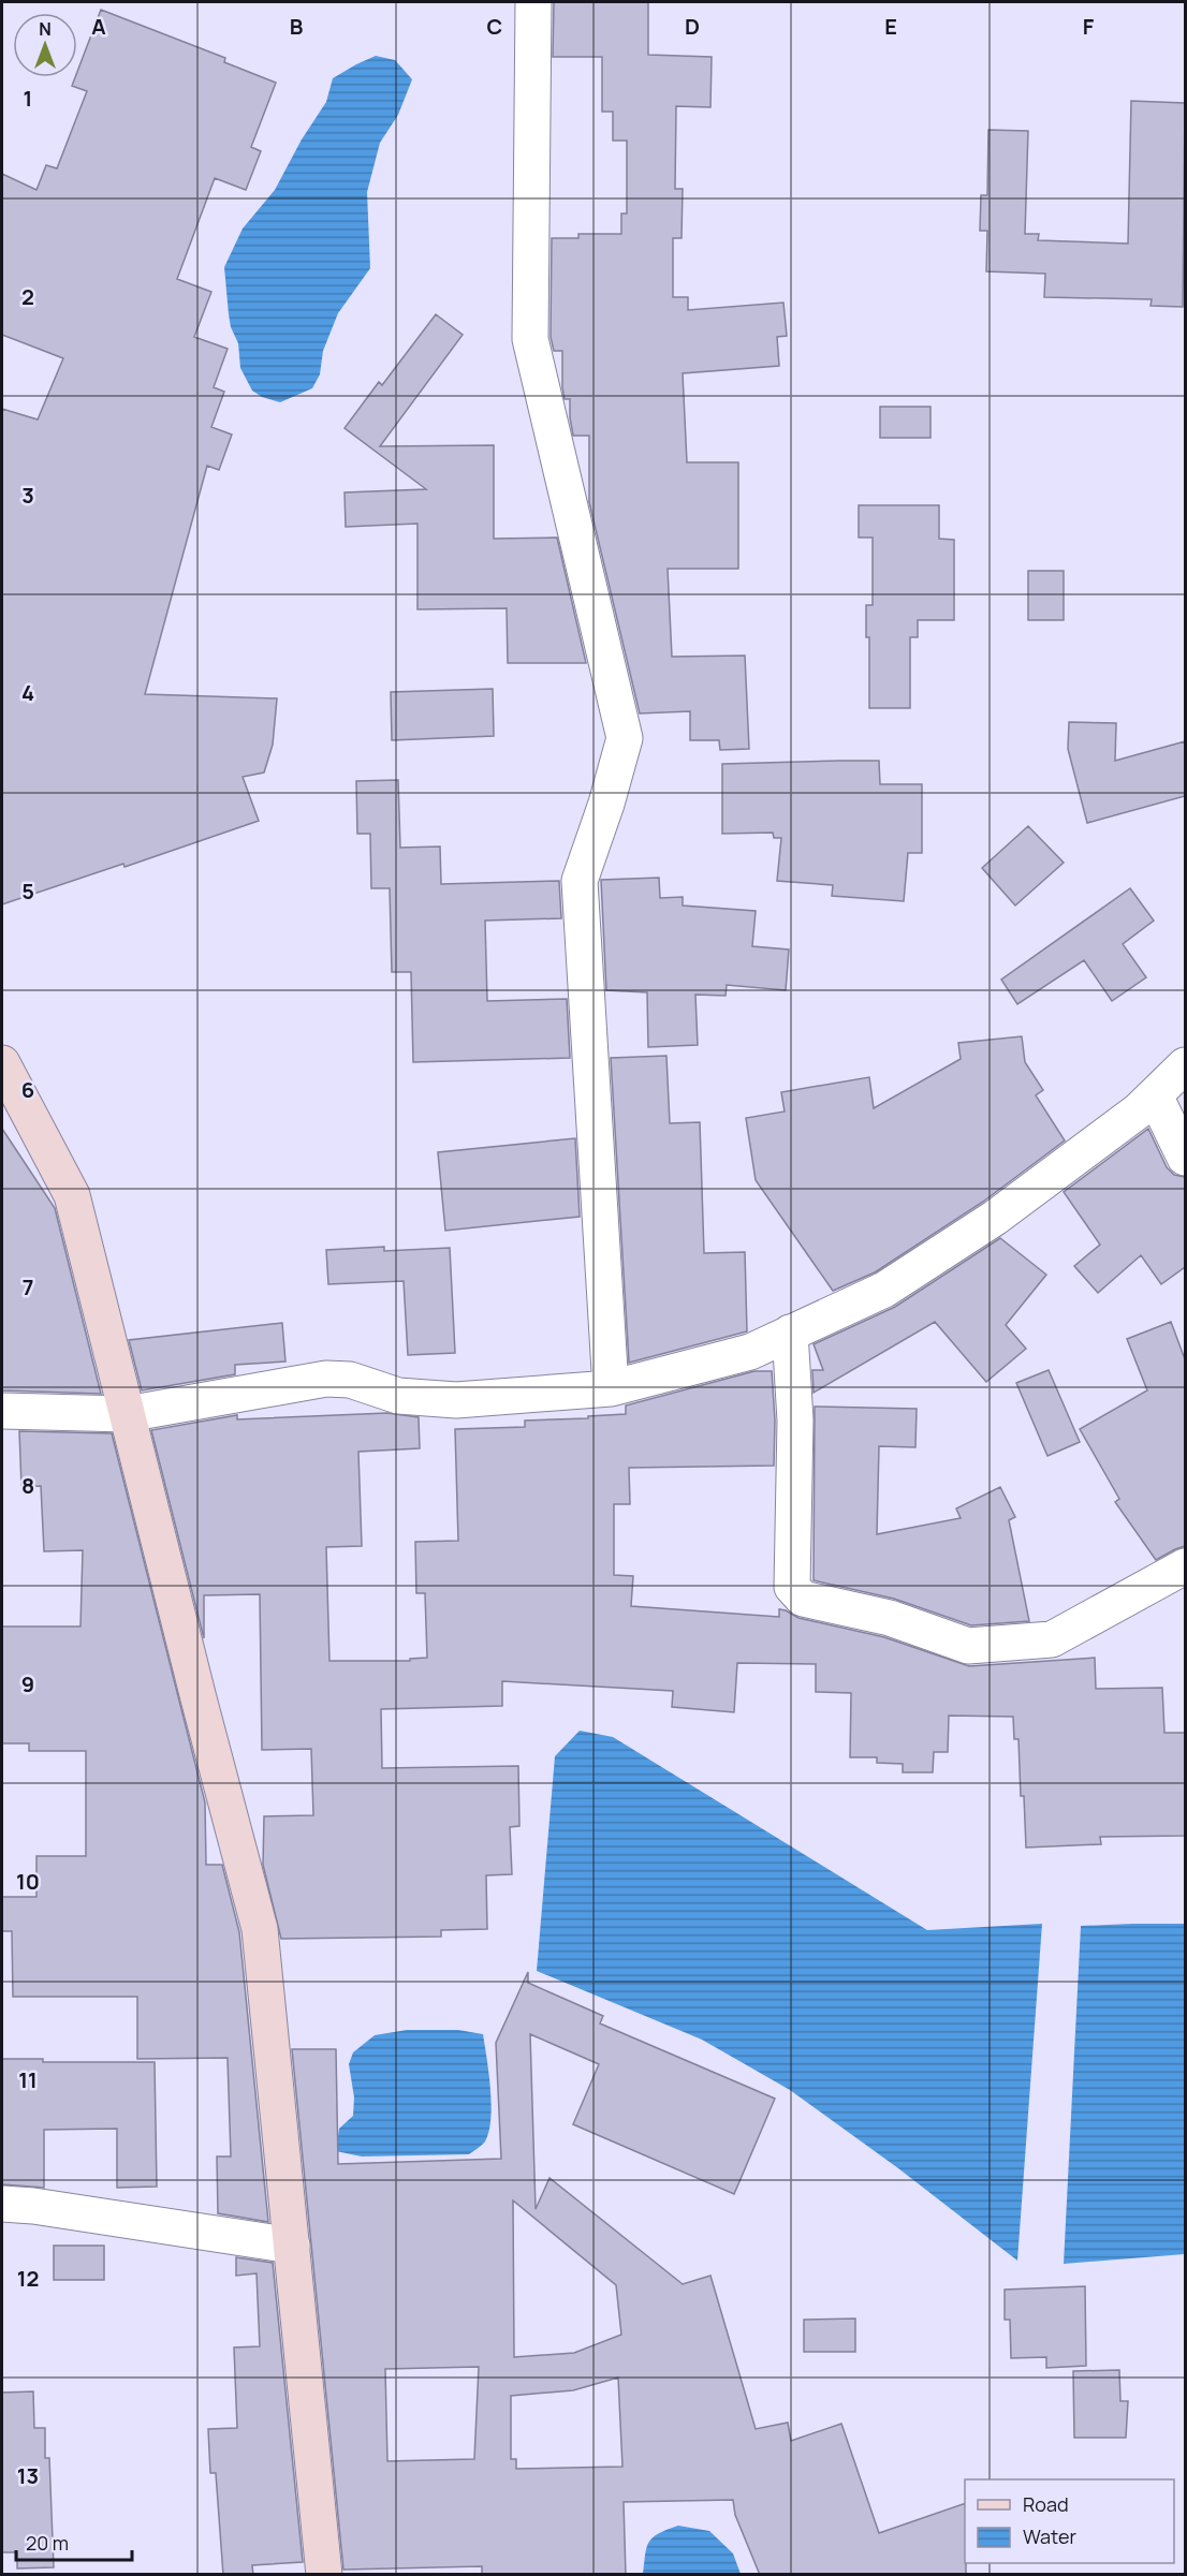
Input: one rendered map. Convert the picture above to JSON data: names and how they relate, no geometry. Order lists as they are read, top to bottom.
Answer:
{
  "legend": ["Road", "Water"],
  "scale_bar": "20 m",
  "north": "top",
  "grid": {
    "columns": [
      "A",
      "B",
      "C",
      "D",
      "E",
      "F"
    ],
    "rows": [
      "1",
      "2",
      "3",
      "4",
      "5",
      "6",
      "7",
      "8",
      "9",
      "10",
      "11",
      "12",
      "13"
    ]
  }
}
